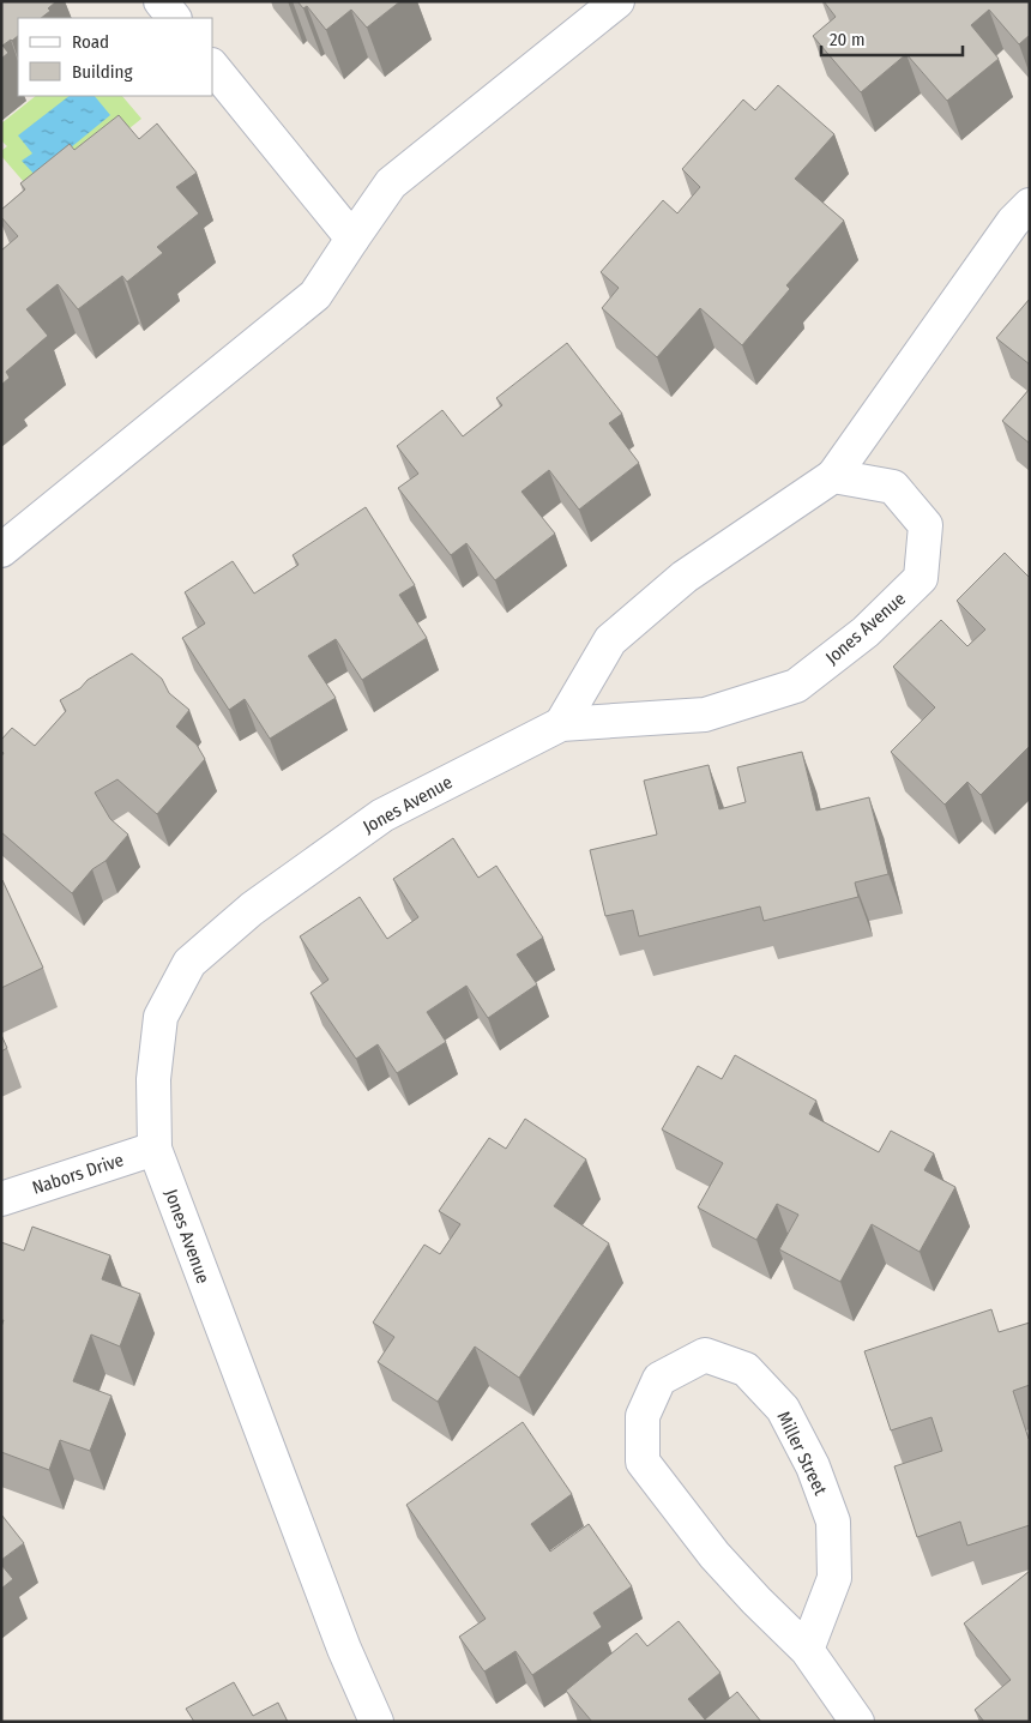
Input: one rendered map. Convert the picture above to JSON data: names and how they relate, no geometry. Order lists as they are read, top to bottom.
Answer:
{
  "streets": {
    "street": ["Jones Avenue", "Nabors Drive", "Miller Street"]
  },
  "crossings": [
    ["Jones Avenue", "Nabors Drive"]
  ],
  "legend": ["Road", "Building"],
  "scale_bar": "20 m"
}
